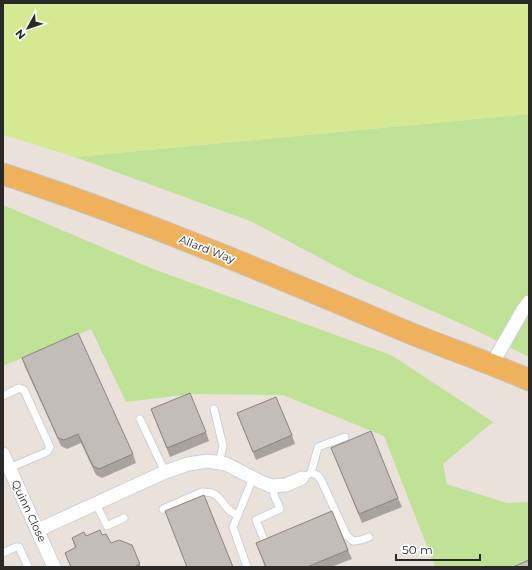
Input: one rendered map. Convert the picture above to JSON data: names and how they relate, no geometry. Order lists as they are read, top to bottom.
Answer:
{
  "streets": {
    "main road": ["Allard Way"],
    "street": ["Quinn Close"]
  },
  "scale_bar": "50 m",
  "north": "bottom left"
}
